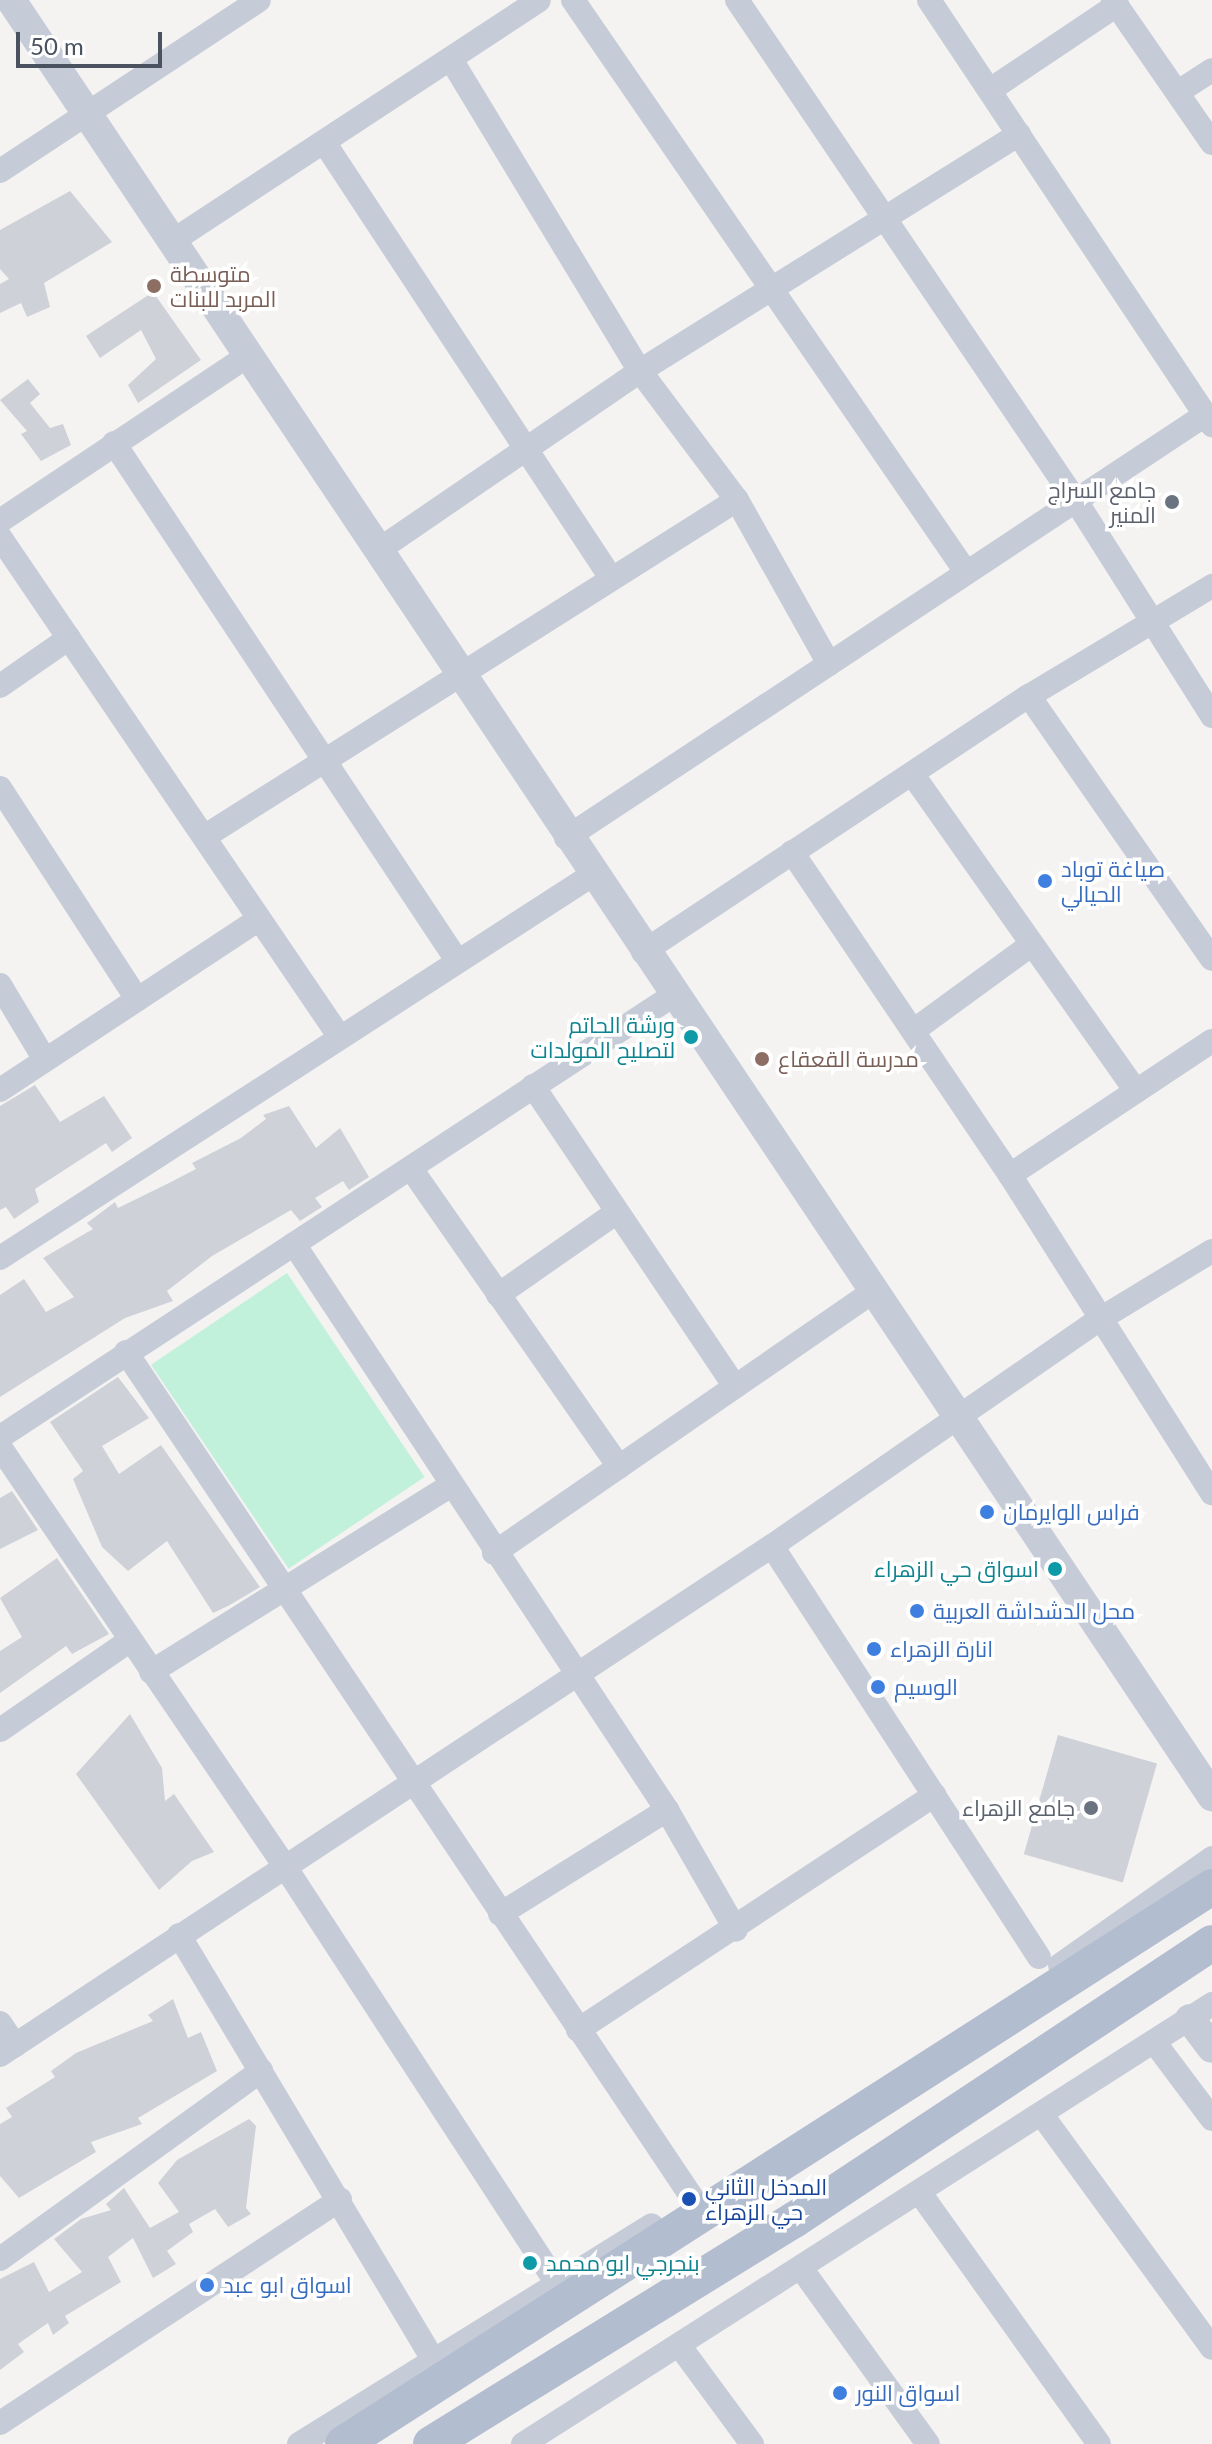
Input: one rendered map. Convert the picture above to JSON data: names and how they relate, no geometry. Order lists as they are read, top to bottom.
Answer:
{
  "places": [
    "متوسطة المربد للبنات",
    "جامع السراج المنير",
    "صياغة توباد الحيالي",
    "ورشة الحاتم لتصليح المولدات",
    "مدرسة القعقاع",
    "فراس الوايرمان",
    "اسواق حي الزهراء",
    "محل الدشداشة العربية",
    "انارة الزهراء",
    "الوسيم",
    "جامع الزهراء",
    "المدخل الثاني حي الزهراء",
    "بنجرجي ابو محمد",
    "اسواق ابو عبد",
    "اسواق النور"
  ],
  "scale_bar": "50 m"
}
